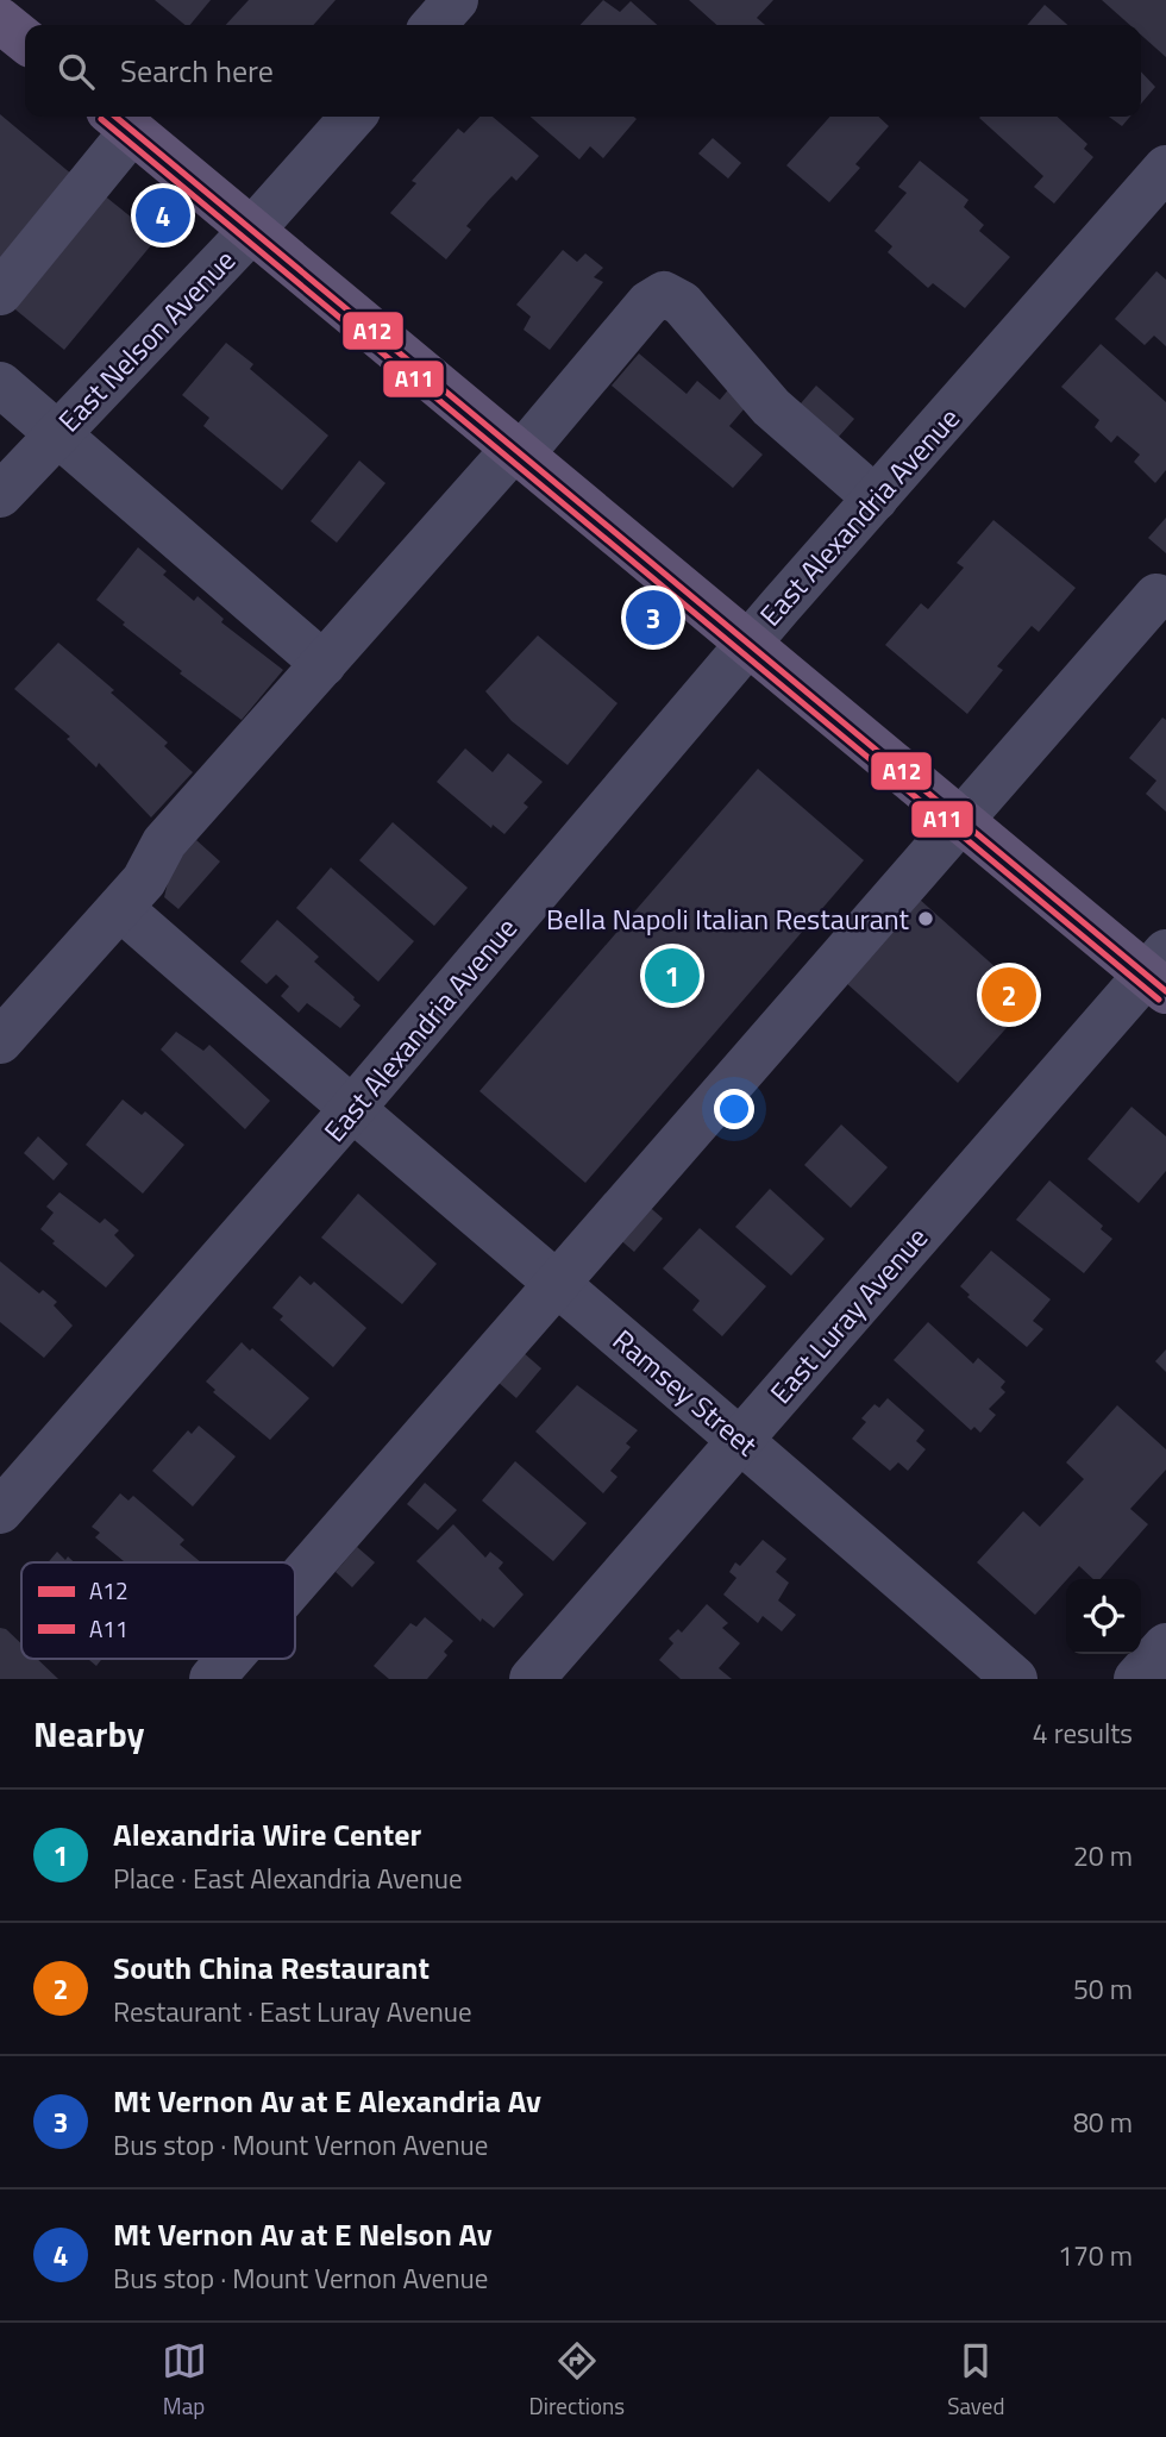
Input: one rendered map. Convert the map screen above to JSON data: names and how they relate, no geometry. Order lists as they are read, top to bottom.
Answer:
{
  "streets": {
    "street": [
      "East Nelson Avenue",
      "East Alexandria Avenue",
      "East Luray Avenue",
      "Ramsey Street"
    ]
  },
  "crossings": [
    ["East Alexandria Avenue", "Ramsey Street"],
    ["East Luray Avenue", "Ramsey Street"]
  ],
  "places": ["Bella Napoli Italian Restaurant"],
  "lines": ["transit line A12", "transit line A11"],
  "legend": ["A12", "A11"],
  "page": {
    "search": "Search here",
    "pins": [
      "4",
      "3",
      "1",
      "2"
    ],
    "heading": ["Nearby", "4 results"],
    "list": [
      {
        "mark": "1",
        "name": "Alexandria Wire Center",
        "note": "Place · East Alexandria Avenue",
        "value": "20 m"
      },
      {
        "mark": "2",
        "name": "South China Restaurant",
        "note": "Restaurant · East Luray Avenue",
        "value": "50 m"
      },
      {
        "mark": "3",
        "name": "Mt Vernon Av at E Alexandria Av",
        "note": "Bus stop · Mount Vernon Avenue",
        "value": "80 m"
      },
      {
        "mark": "4",
        "name": "Mt Vernon Av at E Nelson Av",
        "note": "Bus stop · Mount Vernon Avenue",
        "value": "170 m"
      }
    ],
    "nav": ["Map", "Directions", "Saved"]
  }
}
